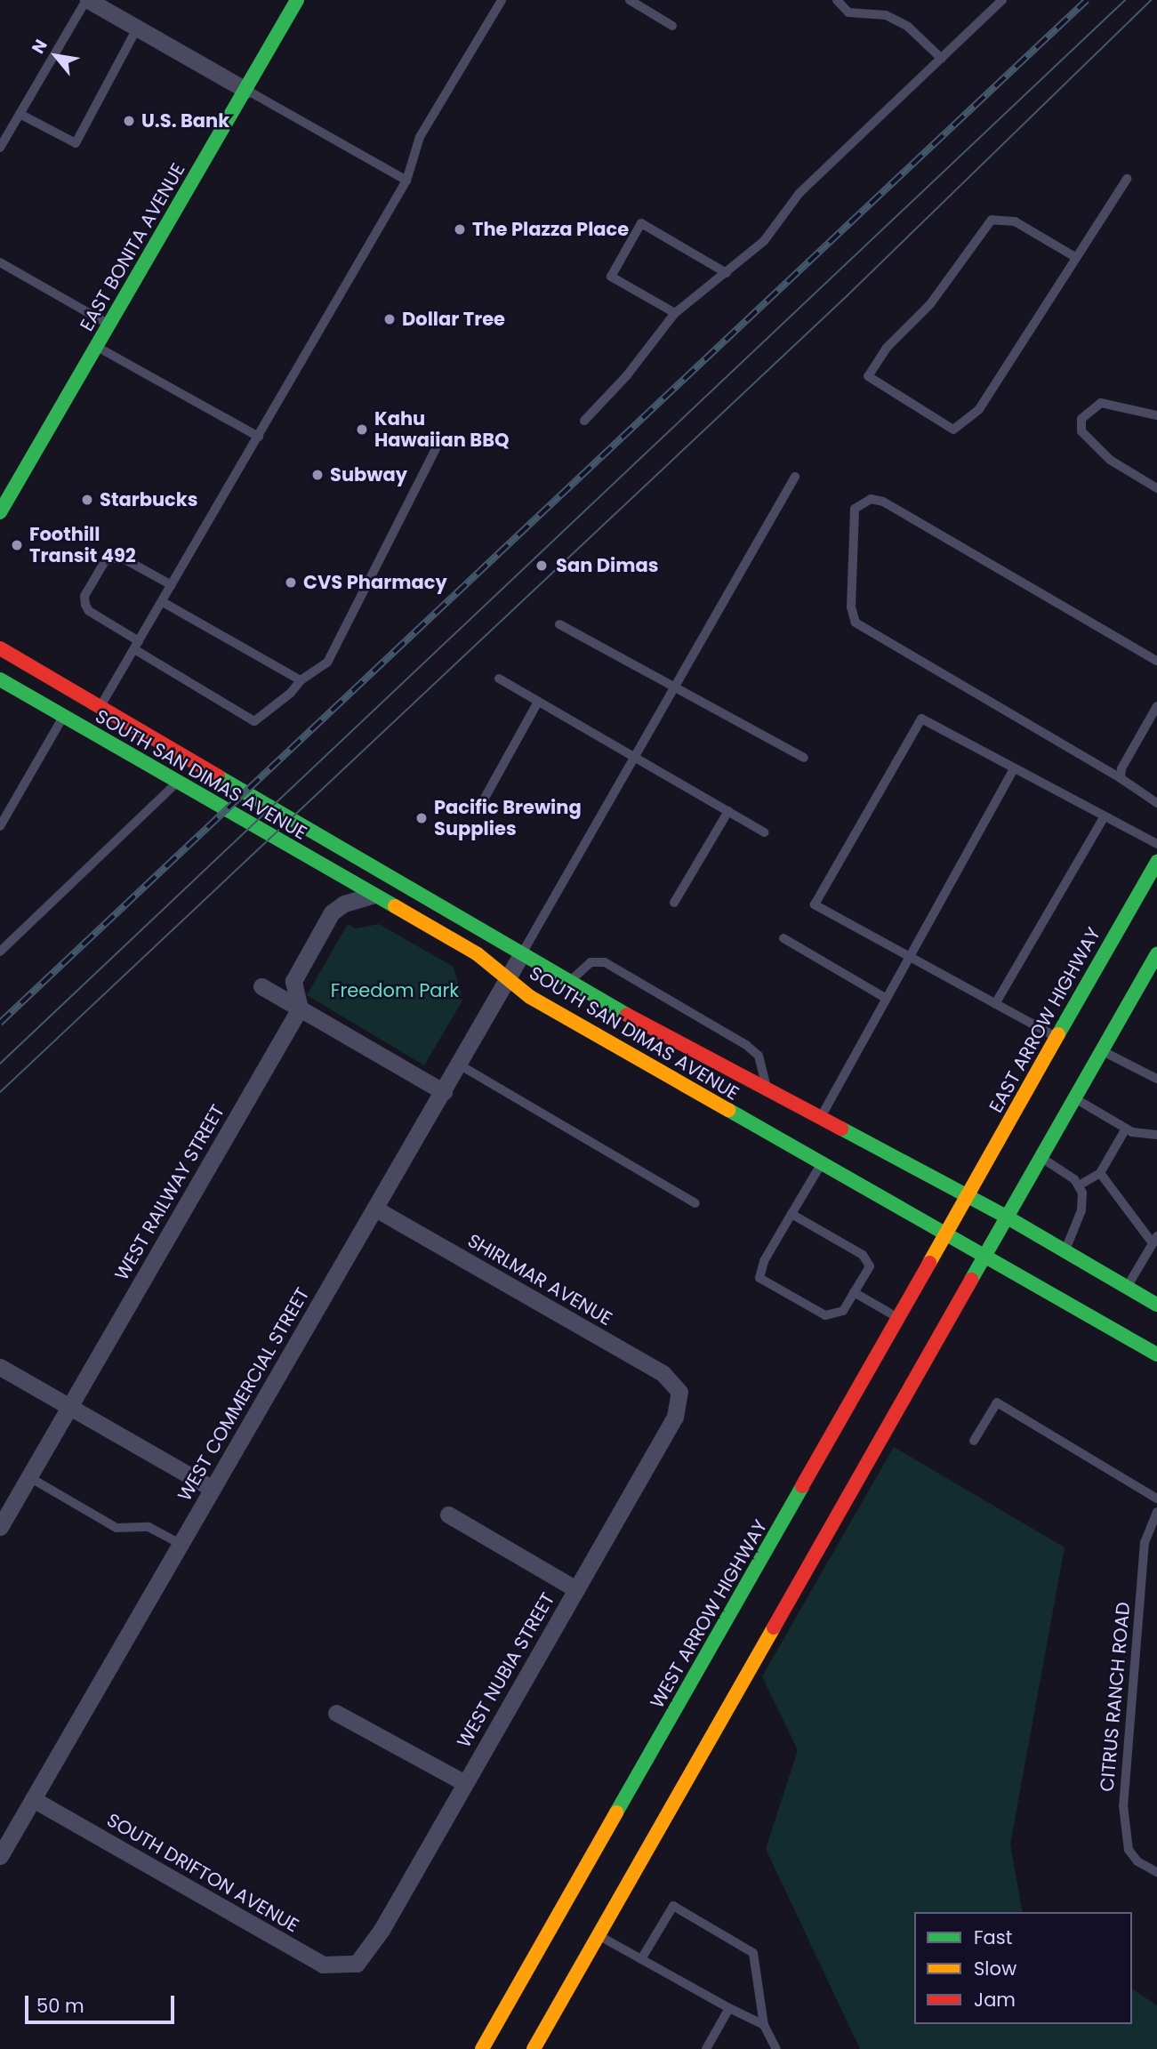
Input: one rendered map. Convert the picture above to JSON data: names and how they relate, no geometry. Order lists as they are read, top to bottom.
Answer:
{
  "streets": {
    "main road": [
      "EAST BONITA AVENUE",
      "SOUTH SAN DIMAS AVENUE",
      "EAST ARROW HIGHWAY",
      "WEST ARROW HIGHWAY"
    ],
    "street": [
      "WEST RAILWAY STREET",
      "SHIRLMAR AVENUE",
      "WEST COMMERCIAL STREET",
      "WEST NUBIA STREET",
      "SOUTH DRIFTON AVENUE"
    ],
    "lane": ["CITRUS RANCH ROAD"]
  },
  "crossings": [
    ["SOUTH SAN DIMAS AVENUE", "EAST ARROW HIGHWAY"],
    ["SOUTH SAN DIMAS AVENUE", "WEST COMMERCIAL STREET"],
    ["SOUTH SAN DIMAS AVENUE", "WEST ARROW HIGHWAY"],
    ["EAST ARROW HIGHWAY", "WEST ARROW HIGHWAY"],
    ["SHIRLMAR AVENUE", "WEST COMMERCIAL STREET"],
    ["SHIRLMAR AVENUE", "WEST NUBIA STREET"],
    ["WEST COMMERCIAL STREET", "SOUTH DRIFTON AVENUE"],
    ["WEST NUBIA STREET", "SOUTH DRIFTON AVENUE"]
  ],
  "parks": ["Freedom Park"],
  "places": [
    "U.S. Bank",
    "The Plazza Place",
    "Dollar Tree",
    "Kahu Hawaiian BBQ",
    "Subway",
    "Starbucks",
    "Foothill Transit 492",
    "San Dimas",
    "CVS Pharmacy",
    "Pacific Brewing Supplies"
  ],
  "legend": ["Fast", "Slow", "Jam"],
  "scale_bar": "50 m",
  "north": "top left"
}
